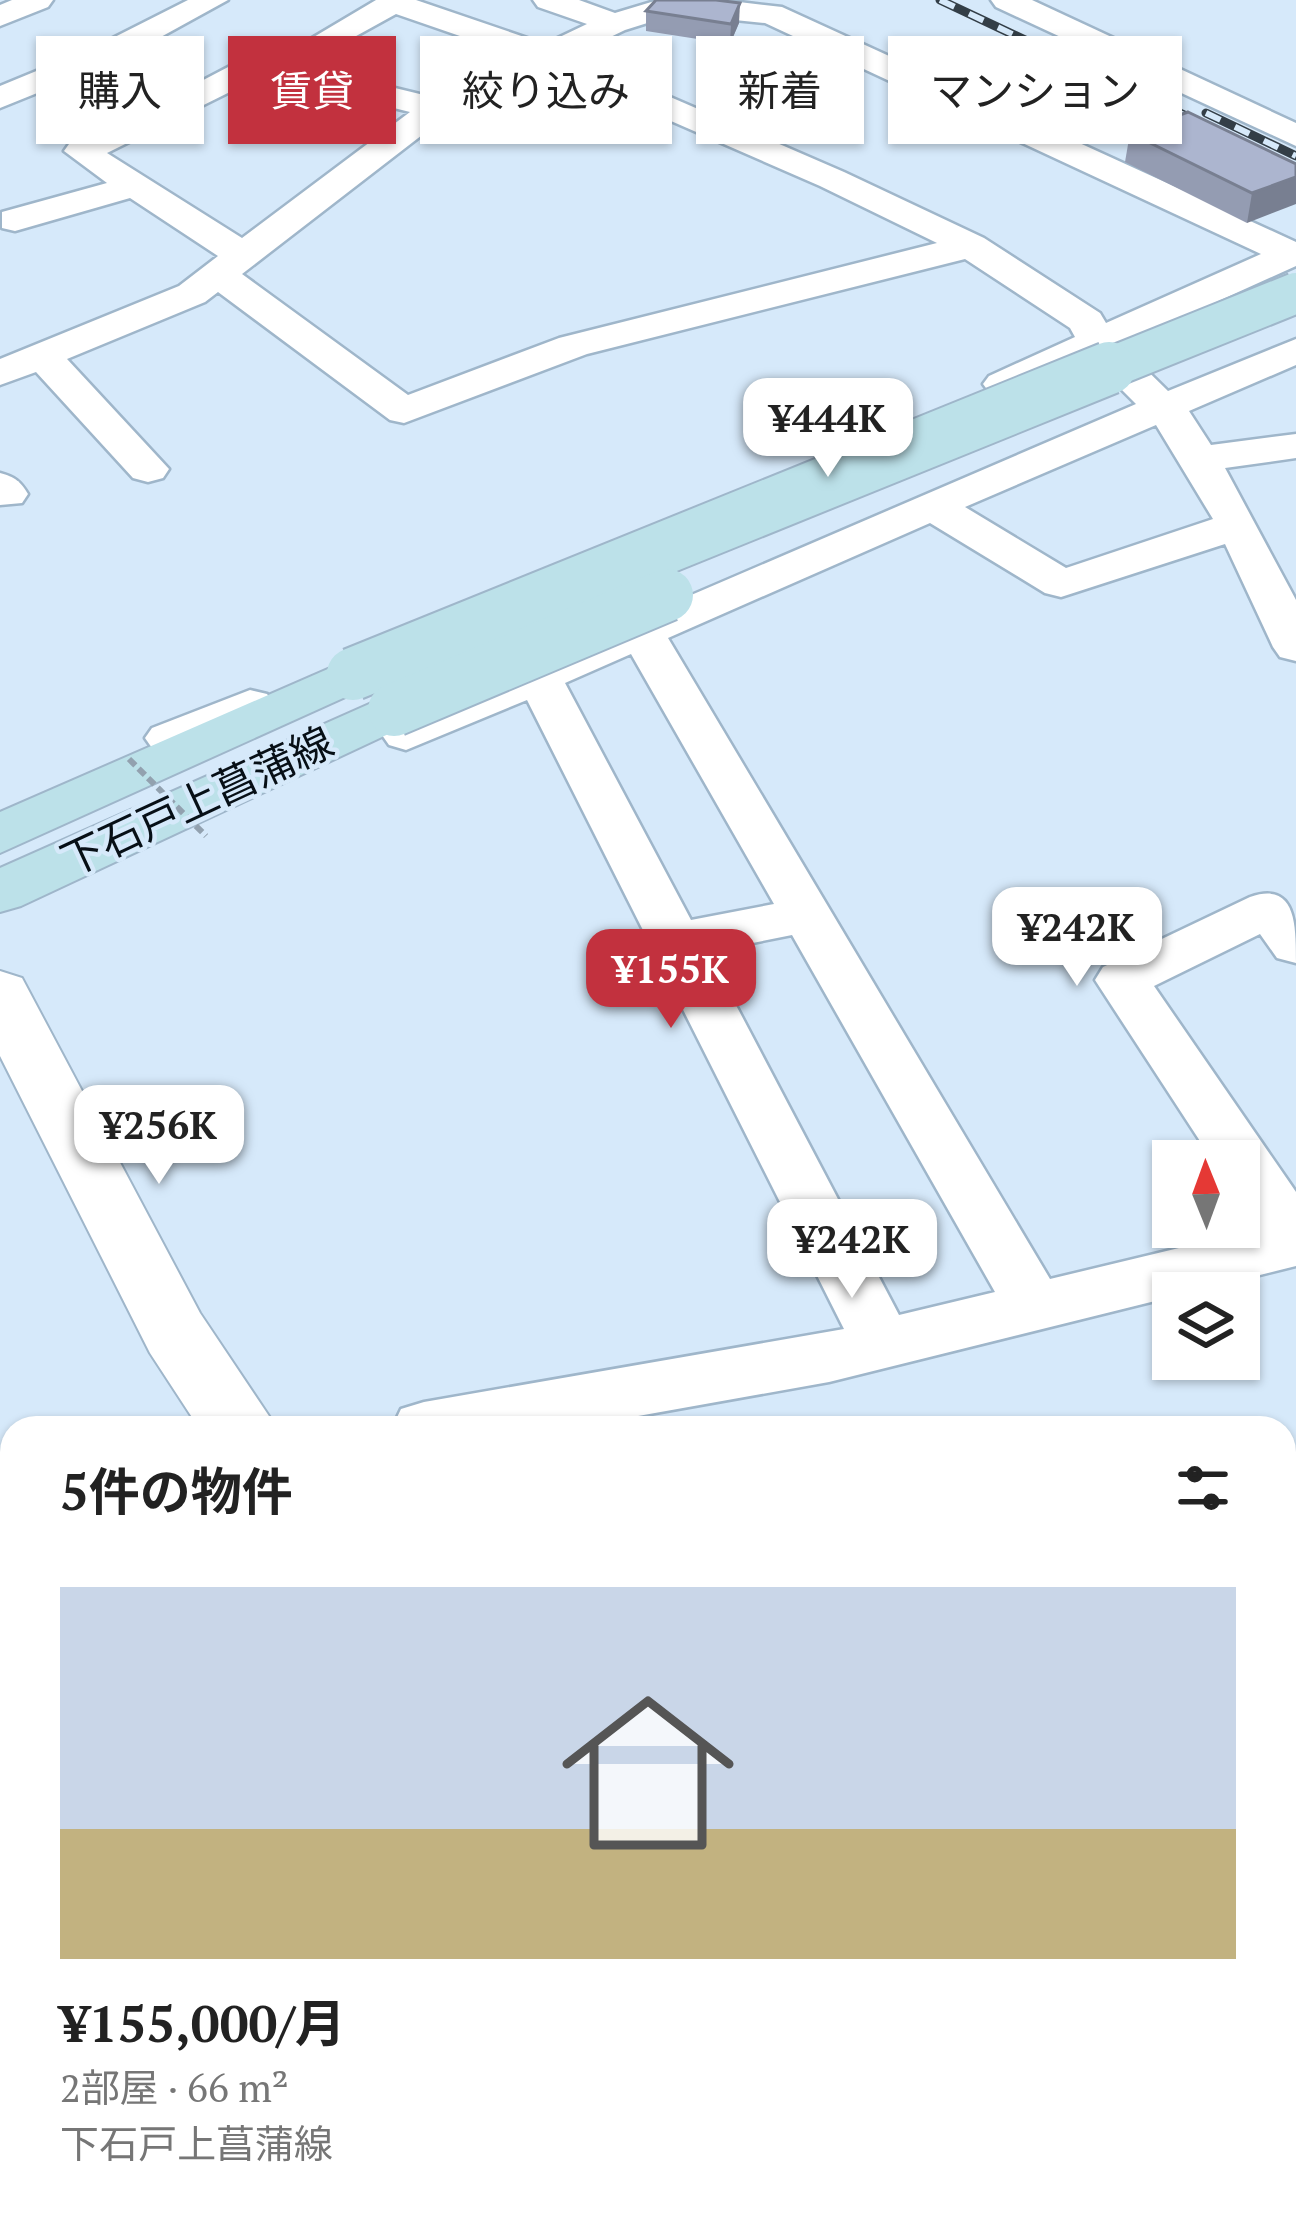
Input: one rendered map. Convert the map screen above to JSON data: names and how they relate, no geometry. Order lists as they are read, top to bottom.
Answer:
{
  "streets": {
    "main road": ["下石戸上菖蒲線"]
  },
  "north": "top",
  "page": {
    "chip": [
      "購入",
      "賃貸",
      "絞り込み",
      "新着",
      "マンション"
    ],
    "price": [
      "¥444K",
      "¥242K",
      "¥155K",
      "¥256K",
      "¥242K"
    ],
    "heading": "5件の物件",
    "list": [
      {
        "name": "¥155,000/月",
        "note": "2部屋 · 66 m² · 下石戸上菖蒲線"
      }
    ]
  }
}
